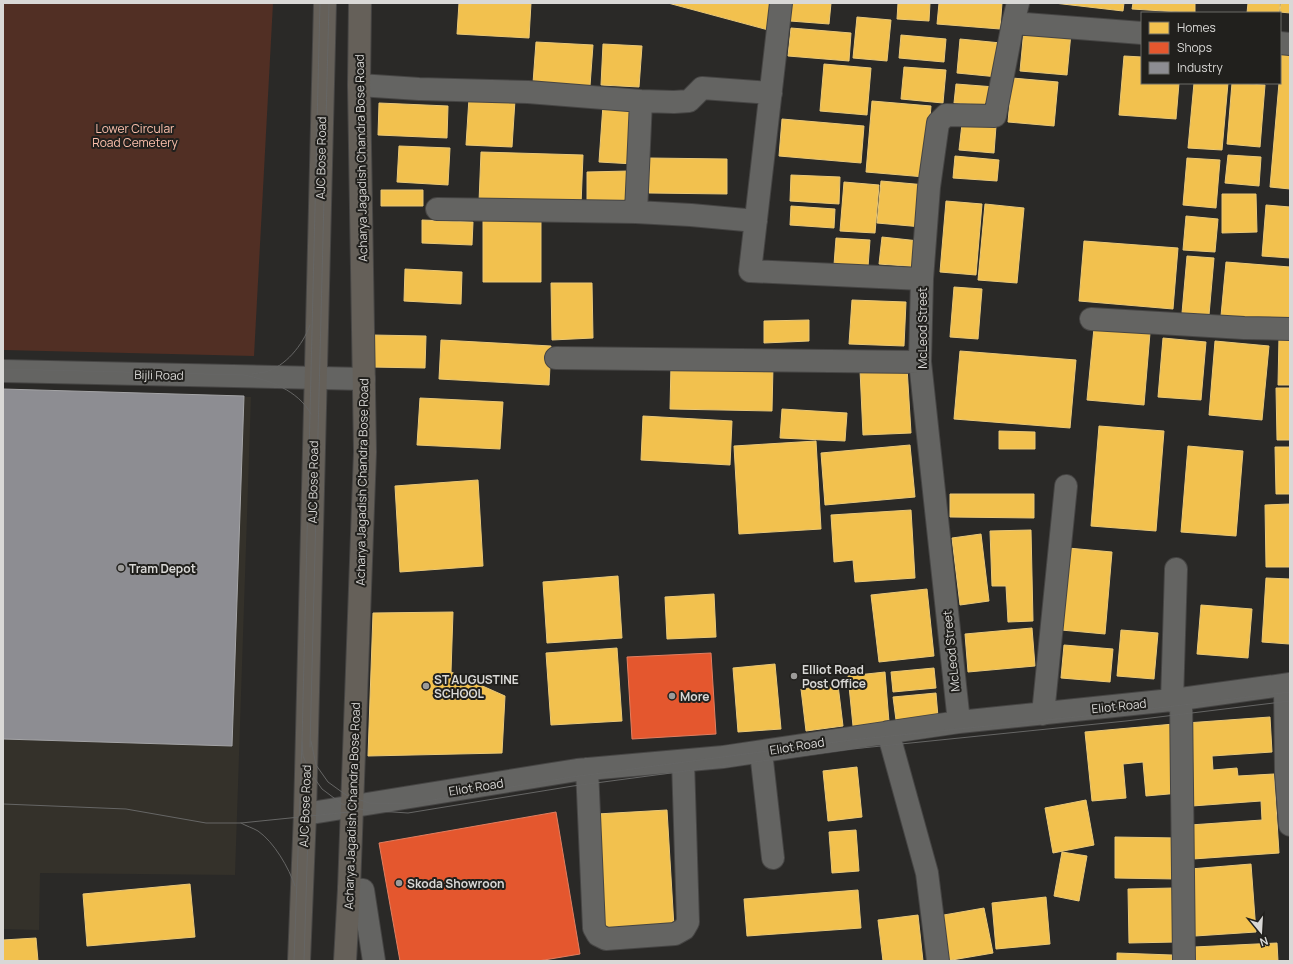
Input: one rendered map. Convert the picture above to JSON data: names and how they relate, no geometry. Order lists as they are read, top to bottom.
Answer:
{
  "streets": {
    "main road": ["AJC Bose Road", "Acharya Jagadish Chandra Bose Road"],
    "street": ["McLeod Street", "Bijli Road", "Eliot Road"]
  },
  "crossings": [
    ["AJC Bose Road", "Bijli Road"],
    ["AJC Bose Road", "Eliot Road"],
    ["Acharya Jagadish Chandra Bose Road", "Bijli Road"],
    ["Acharya Jagadish Chandra Bose Road", "Eliot Road"],
    ["McLeod Street", "Eliot Road"]
  ],
  "parks": ["Lower Circular Road Cemetery"],
  "places": [
    "Tram Depot",
    "Elliot Road Post Office",
    "ST AUGUSTINE SCHOOL",
    "More",
    "Skoda Showroon"
  ],
  "legend": ["Homes", "Shops", "Industry"],
  "north": "bottom"
}
